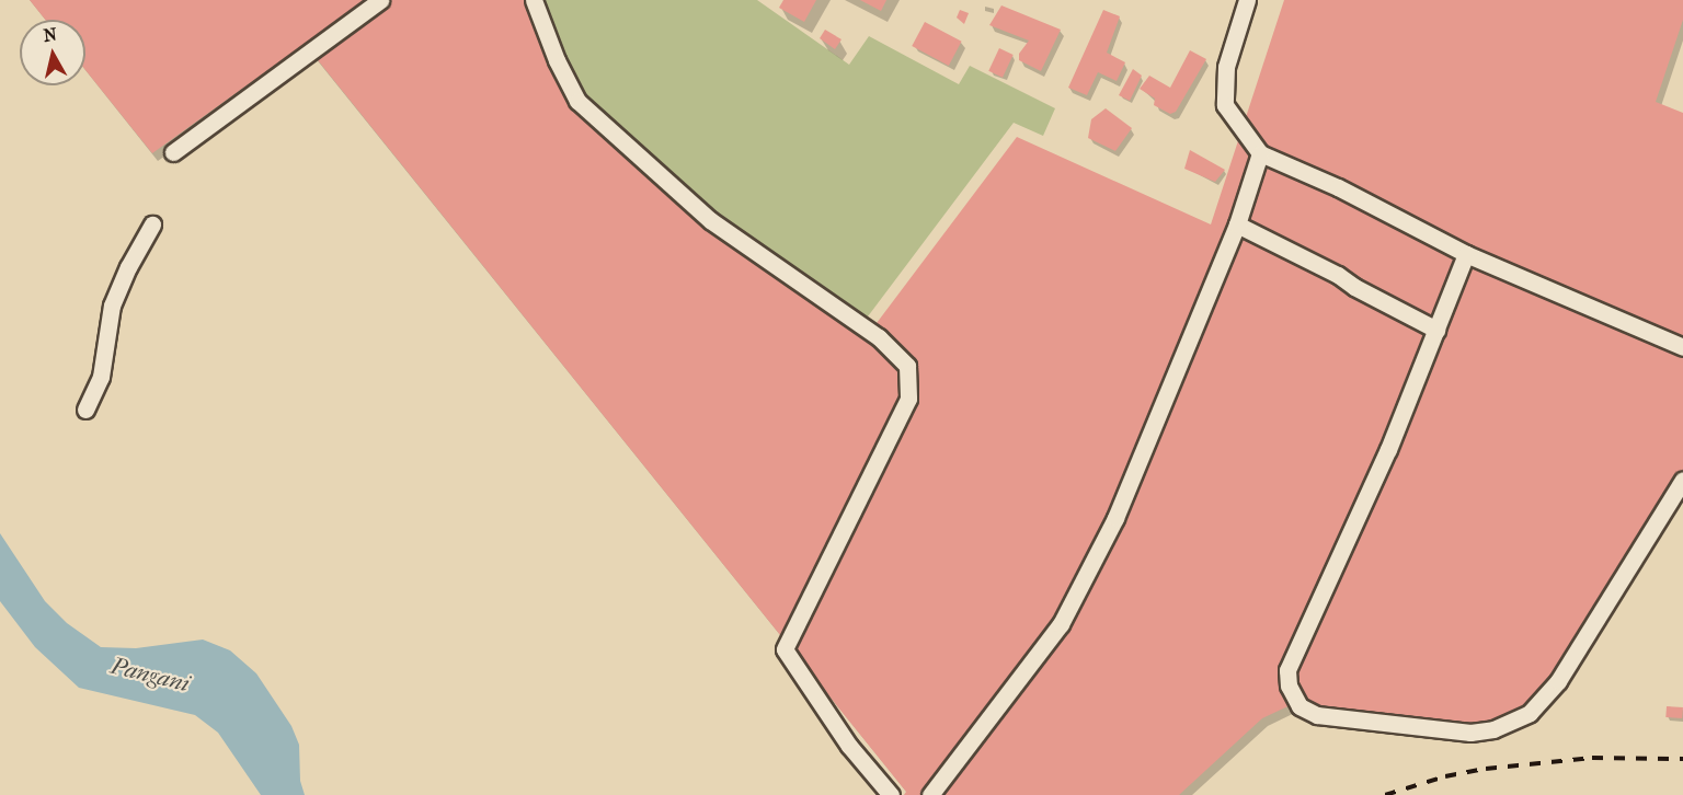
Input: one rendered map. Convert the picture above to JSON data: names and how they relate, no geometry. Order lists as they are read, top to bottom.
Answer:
{
  "water": ["Pangani"],
  "north": "top"
}
